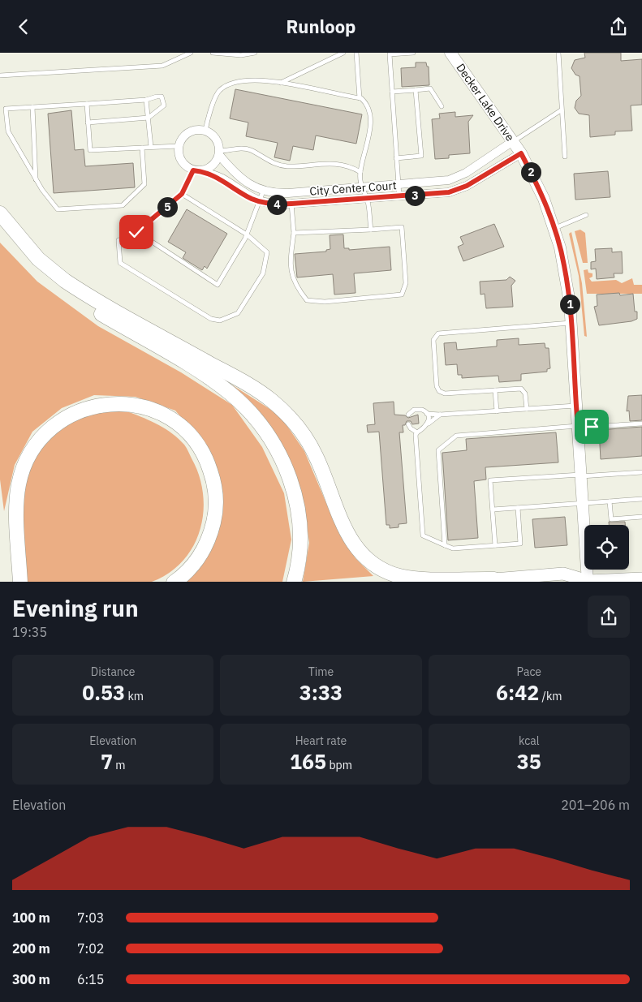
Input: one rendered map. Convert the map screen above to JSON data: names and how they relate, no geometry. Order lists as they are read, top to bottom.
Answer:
{
  "streets": {
    "street": ["Decker Lake Drive", "City Center Court"]
  },
  "crossings": [
    ["Decker Lake Drive", "City Center Court"]
  ],
  "page": {
    "header": "Runloop",
    "pins": [
      "2",
      "3",
      "4",
      "5",
      "1"
    ],
    "heading": ["Evening run", "19:35"],
    "stats": [
      ["Distance", "0.53 km"],
      ["Time", "3:33"],
      ["Pace", "6:42 /km"],
      ["Elevation", "7 m"],
      ["Heart rate", "165 bpm"],
      ["kcal", "35"]
    ],
    "chart": ["Elevation", "201–206 m"],
    "list": [
      {
        "name": "100 m",
        "note": "7:03"
      },
      {
        "name": "200 m",
        "note": "7:02"
      },
      {
        "name": "300 m",
        "note": "6:15"
      }
    ]
  }
}
